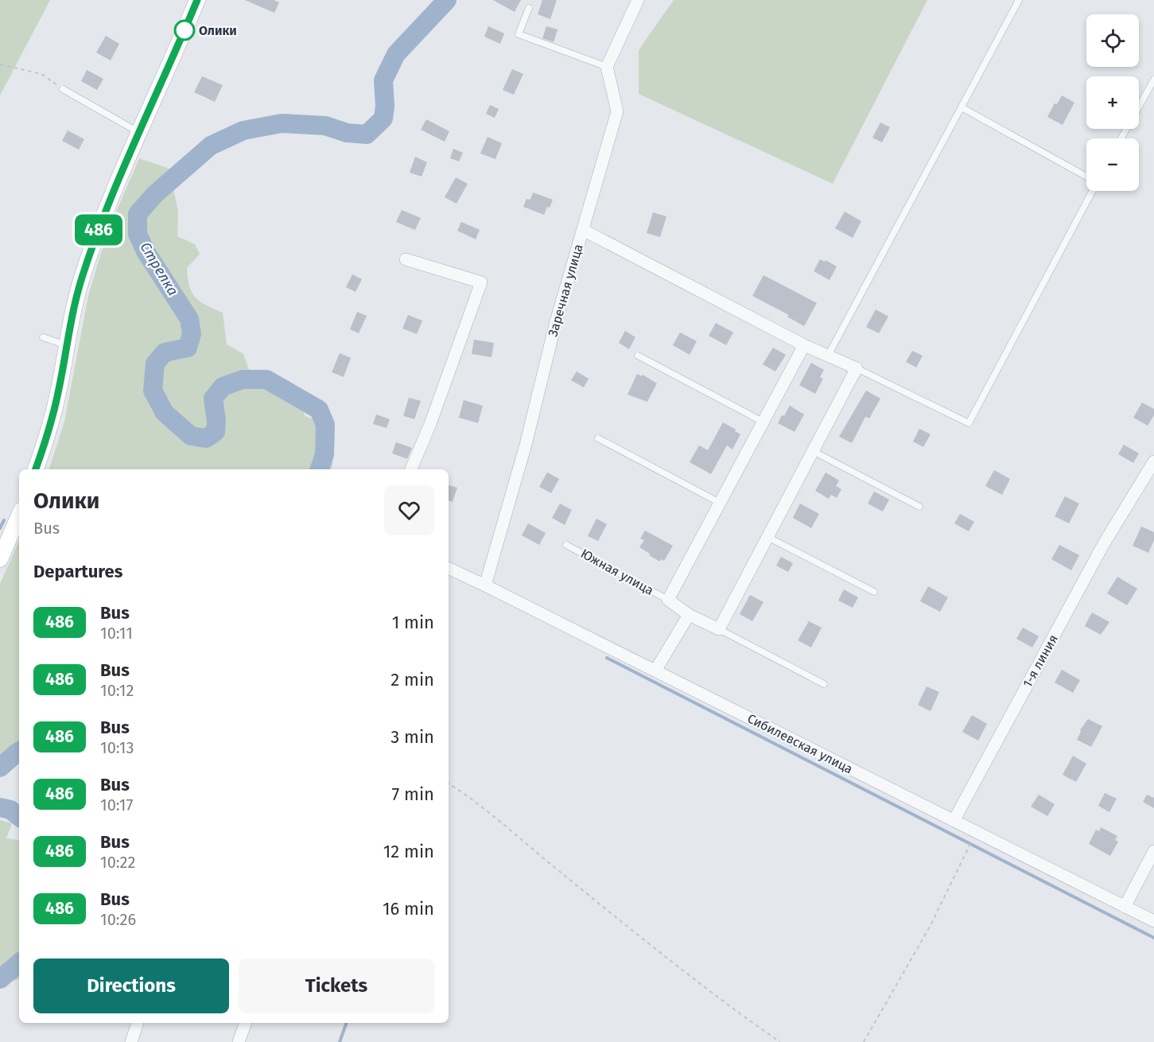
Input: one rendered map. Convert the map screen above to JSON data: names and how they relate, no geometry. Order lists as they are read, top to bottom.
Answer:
{
  "streets": {
    "street": ["Заречная улица", "1-я линия", "Сибилевская улица"],
    "lane": ["Южная улица"]
  },
  "crossings": [
    ["Заречная улица", "Сибилевская улица"],
    ["1-я линия", "Сибилевская улица"]
  ],
  "water": ["Стрелка"],
  "places": ["Олики"],
  "lines": ["bus line 486"],
  "page": {
    "on_map": "486",
    "map_buttons": ["+", "−"],
    "heading": [
      ["Олики", "Bus"],
      "Departures"
    ],
    "list": [
      {
        "mark": "486",
        "name": "Bus",
        "note": "10:11",
        "value": "1 min"
      },
      {
        "mark": "486",
        "name": "Bus",
        "note": "10:12",
        "value": "2 min"
      },
      {
        "mark": "486",
        "name": "Bus",
        "note": "10:13",
        "value": "3 min"
      },
      {
        "mark": "486",
        "name": "Bus",
        "note": "10:17",
        "value": "7 min"
      },
      {
        "mark": "486",
        "name": "Bus",
        "note": "10:22",
        "value": "12 min"
      },
      {
        "mark": "486",
        "name": "Bus",
        "note": "10:26",
        "value": "16 min"
      }
    ],
    "buttons": ["Directions", "Tickets"]
  }
}
